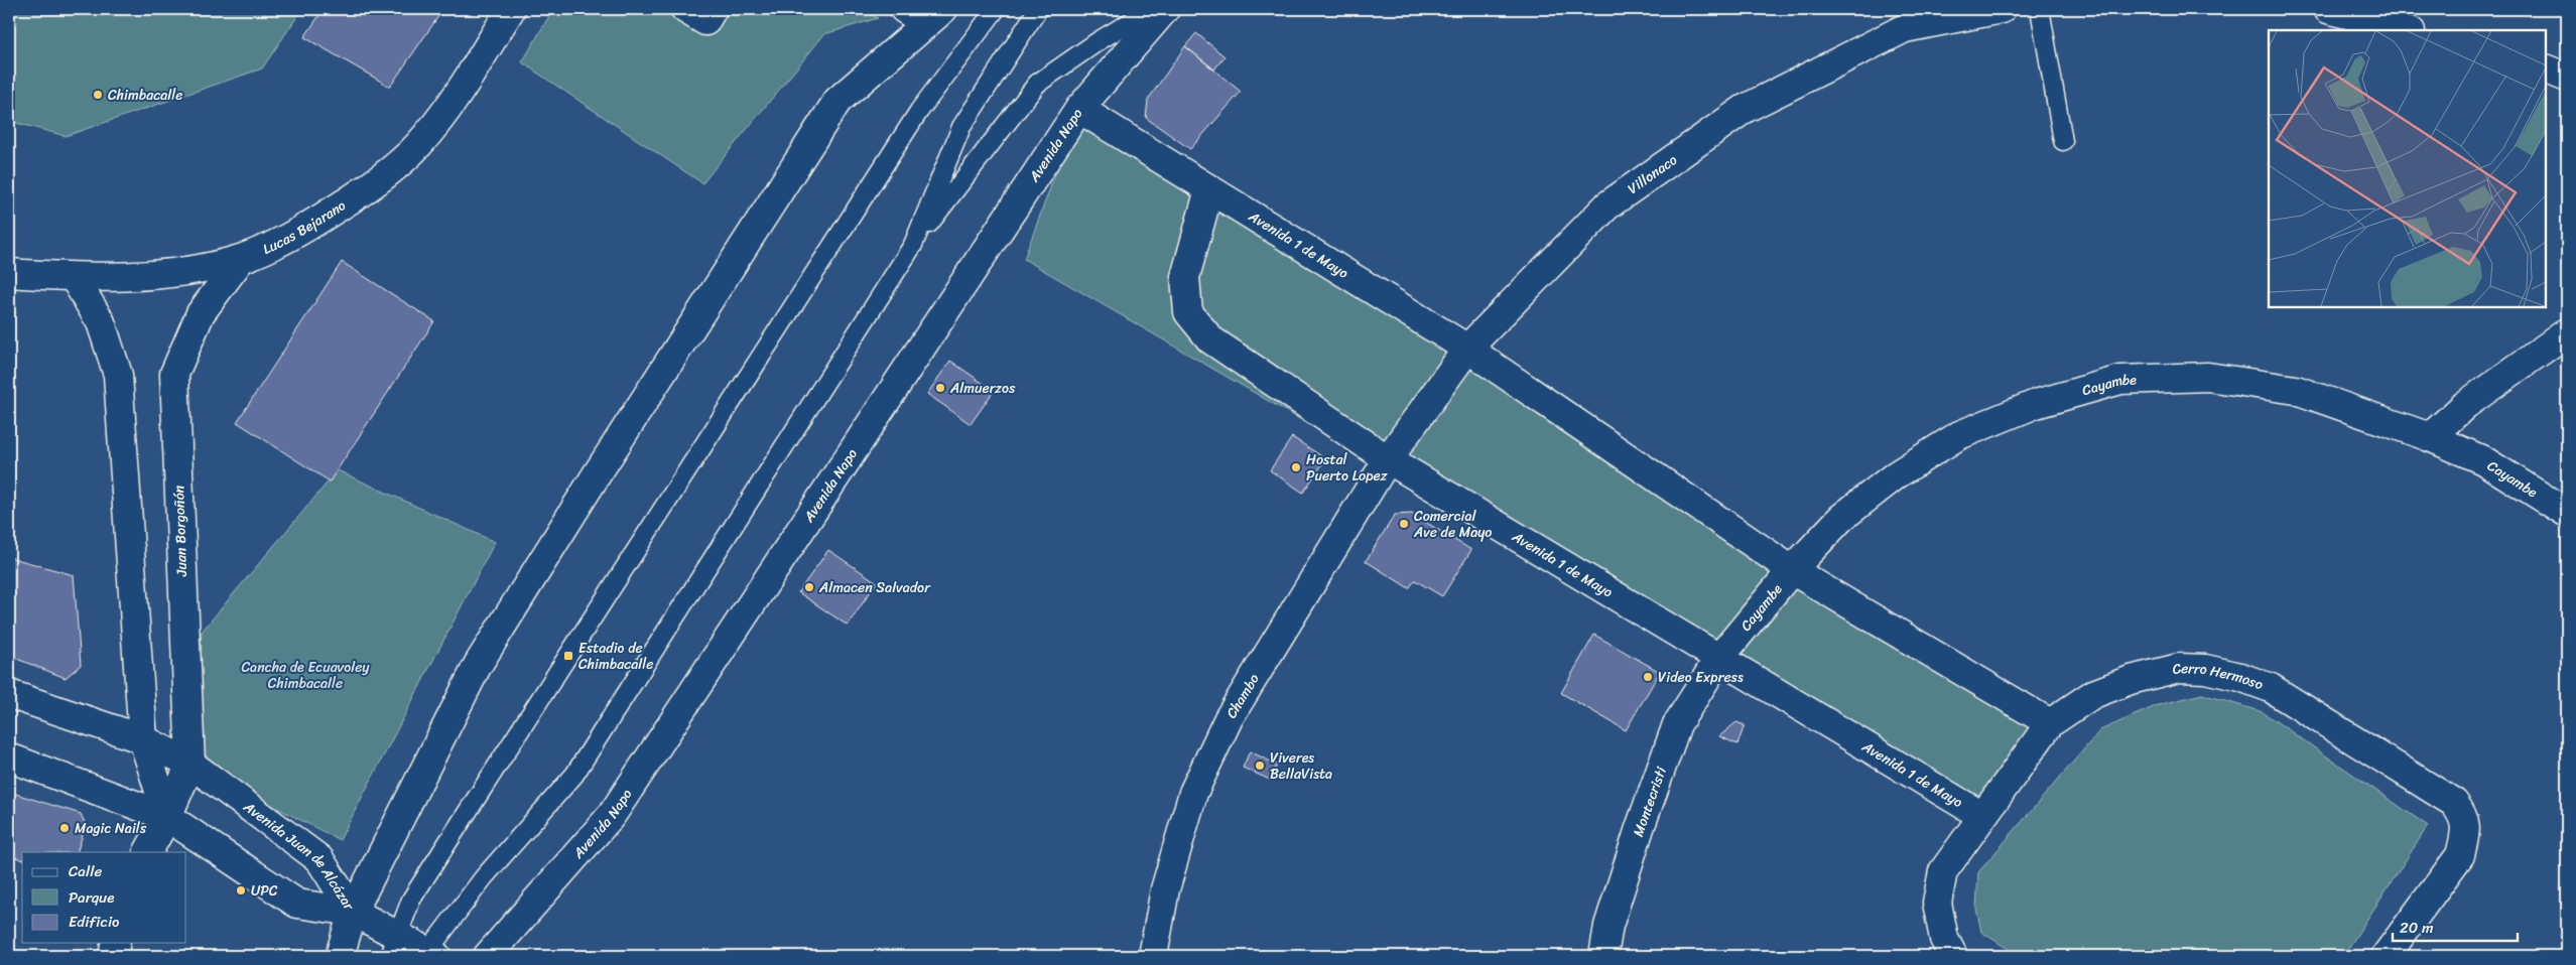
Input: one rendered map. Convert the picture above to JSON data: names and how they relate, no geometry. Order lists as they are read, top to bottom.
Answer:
{
  "streets": {
    "street": [
      "Avenida Napo",
      "Villonaco",
      "Lucas Bejarano",
      "Avenida 1 de Mayo",
      "Cayambe",
      "Juan Borgoñón",
      "Cerro Hermoso",
      "Chambo",
      "Montecristi",
      "Avenida Juan de Alcázar"
    ]
  },
  "crossings": [
    ["Avenida Napo", "Avenida 1 de Mayo"],
    ["Villonaco", "Avenida 1 de Mayo"],
    ["Villonaco", "Chambo"],
    ["Lucas Bejarano", "Juan Borgoñón"],
    ["Avenida 1 de Mayo", "Cayambe"],
    ["Avenida 1 de Mayo", "Cerro Hermoso"],
    ["Avenida 1 de Mayo", "Chambo"],
    ["Avenida 1 de Mayo", "Montecristi"],
    ["Cayambe", "Montecristi"],
    ["Juan Borgoñón", "Avenida Juan de Alcázar"]
  ],
  "parks": ["Cancha de Ecuavoley Chimbacalle"],
  "places": {
    "other": [
      "Chimbacalle",
      "Almuerzos",
      "Hostal Puerto Lopez",
      "Comercial Ave de Mayo",
      "Almacen Salvador",
      "Video Express",
      "Viveres BellaVista",
      "Magic Nails",
      "UPC"
    ],
    "transit": ["Estadio de Chimbacalle"]
  },
  "legend": ["Calle", "Parque", "Edificio"],
  "scale_bar": "20 m"
}
